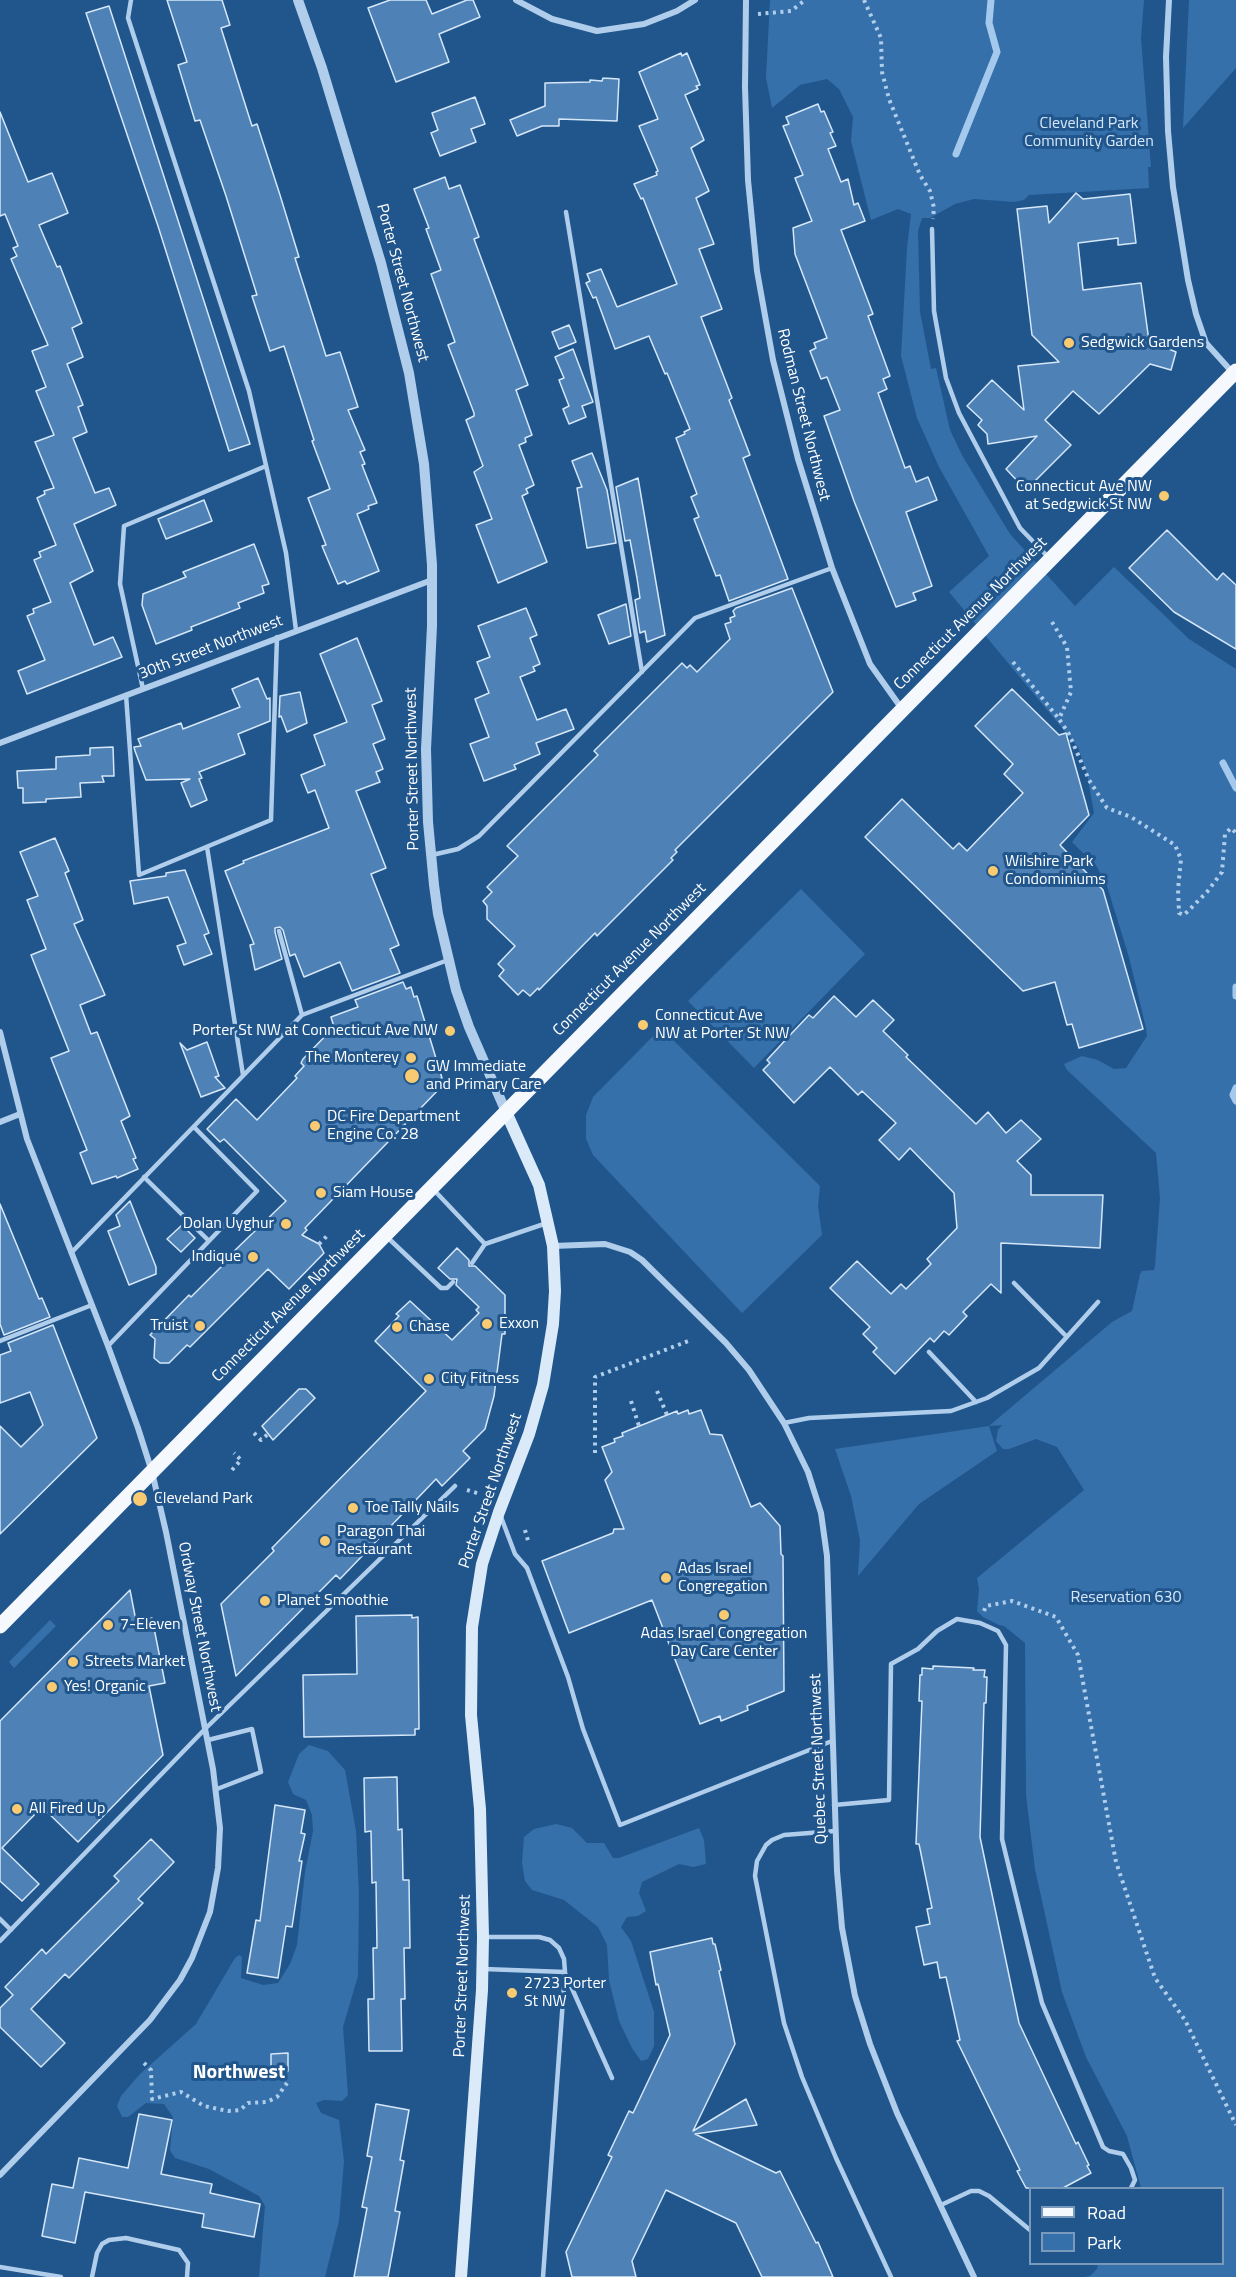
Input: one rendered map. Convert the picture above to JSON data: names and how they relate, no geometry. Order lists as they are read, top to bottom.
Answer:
{
  "streets": {
    "main road": ["Porter Street Northwest", "Connecticut Avenue Northwest"],
    "street": [
      "Rodman Street Northwest",
      "30th Street Northwest",
      "Ordway Street Northwest",
      "Quebec Street Northwest"
    ]
  },
  "crossings": [
    ["Porter Street Northwest", "Connecticut Avenue Northwest"],
    ["Porter Street Northwest", "30th Street Northwest"],
    ["Porter Street Northwest", "Quebec Street Northwest"],
    ["Rodman Street Northwest", "Connecticut Avenue Northwest"],
    ["Connecticut Avenue Northwest", "Ordway Street Northwest"]
  ],
  "districts": ["Northwest"],
  "parks": ["Cleveland Park Community Garden", "Reservation 630"],
  "places": [
    "Sedgwick Gardens",
    "Connecticut Ave NW at Sedgwick St NW",
    "Wilshire Park Condominiums",
    "Connecticut Ave NW at Porter St NW",
    "Porter St NW at Connecticut Ave NW",
    "The Monterey",
    "GW Immediate and Primary Care",
    "DC Fire Department Engine Co. 28",
    "Siam House",
    "Dolan Uyghur",
    "Indique",
    "Exxon",
    "Truist",
    "Chase",
    "City Fitness",
    "Cleveland Park",
    "Toe Tally Nails",
    "Paragon Thai Restaurant",
    "Adas Israel Congregation",
    "Planet Smoothie",
    "Adas Israel Congregation Day Care Center",
    "7-Eleven",
    "Streets Market",
    "Yes! Organic",
    "All Fired Up",
    "2723 Porter St NW"
  ],
  "legend": ["Road", "Park"]
}
